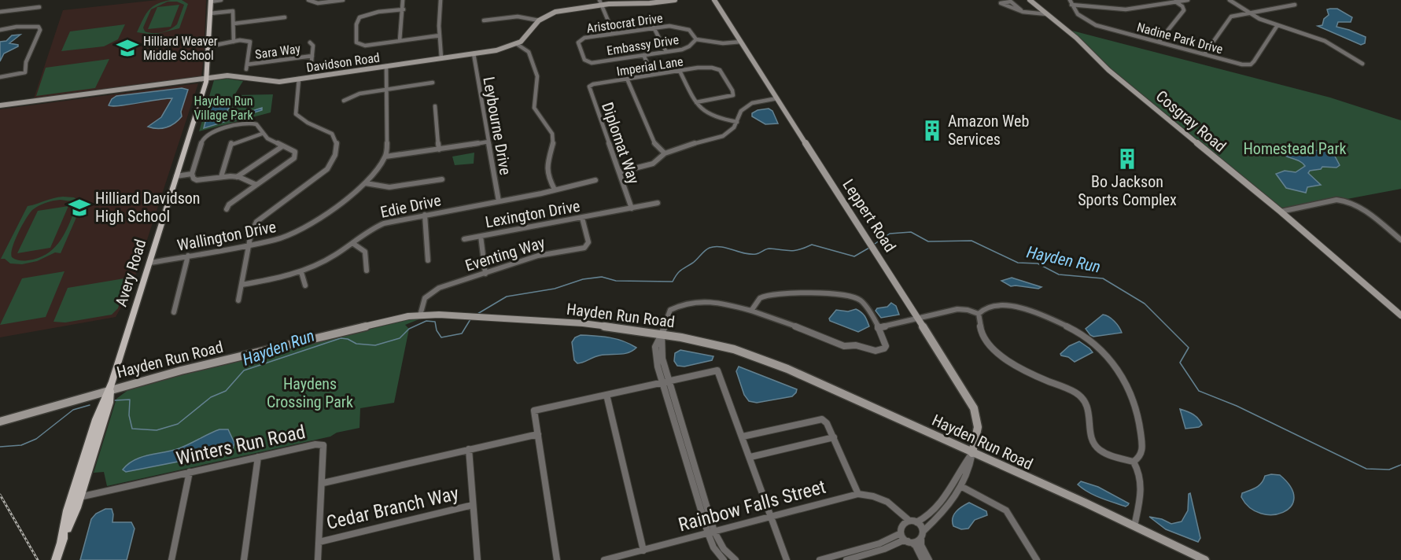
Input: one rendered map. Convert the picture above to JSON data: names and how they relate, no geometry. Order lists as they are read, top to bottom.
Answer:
{
  "streets": {
    "main road": [
      "Davidson Road",
      "Cosgray Road",
      "Leppert Road",
      "Avery Road",
      "Hayden Run Road"
    ],
    "street": [
      "Aristocrat Drive",
      "Nadine Park Drive",
      "Embassy Drive",
      "Sara Way",
      "Imperial Lane",
      "Leybourne Drive",
      "Diplomat Way",
      "Edie Drive",
      "Lexington Drive",
      "Wallington Drive",
      "Eventing Way",
      "Winters Run Road",
      "Rainbow Falls Street",
      "Cedar Branch Way"
    ]
  },
  "crossings": [
    ["Aristocrat Drive", "Embassy Drive"],
    ["Davidson Road", "Leybourne Drive"],
    ["Davidson Road", "Wallington Drive"],
    ["Davidson Road", "Avery Road"],
    ["Imperial Lane", "Diplomat Way"],
    ["Leybourne Drive", "Edie Drive"],
    ["Diplomat Way", "Lexington Drive"],
    ["Lexington Drive", "Eventing Way"],
    ["Leppert Road", "Hayden Run Road"],
    ["Wallington Drive", "Avery Road"],
    ["Eventing Way", "Hayden Run Road"],
    ["Avery Road", "Hayden Run Road"],
    ["Avery Road", "Winters Run Road"]
  ],
  "water": ["Hayden Run"],
  "parks": ["Hayden Run Village Park", "Homestead Park", "Haydens Crossing Park"],
  "places": {
    "school or university": ["Hilliard Weaver Middle School", "Hilliard Davidson High School"],
    "building": ["Amazon Web Services", "Bo Jackson Sports Complex"]
  }
}
